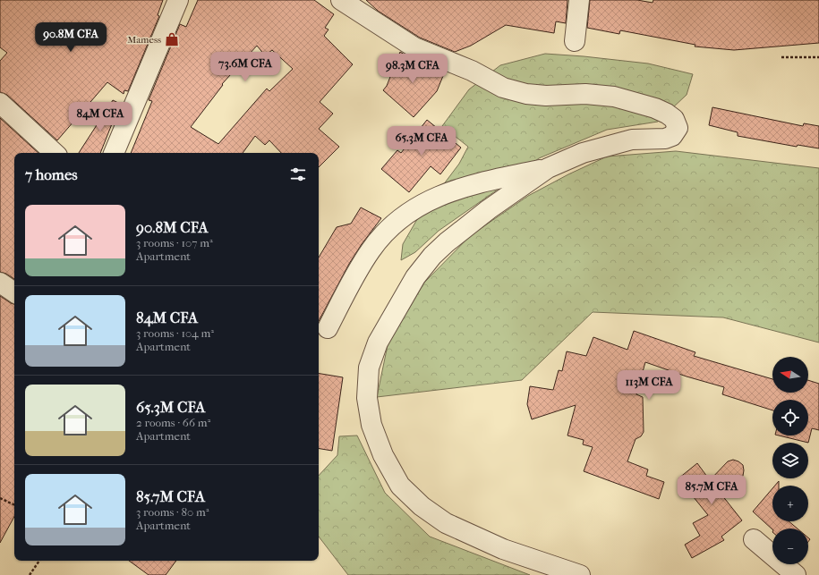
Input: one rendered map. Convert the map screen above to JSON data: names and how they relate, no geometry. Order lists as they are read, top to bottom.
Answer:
{
  "places": {
    "shop": ["Mamess"]
  },
  "north": "left",
  "page": {
    "price": [
      "90.8M CFA",
      "73.6M CFA",
      "98.3M CFA",
      "84M CFA",
      "65.3M CFA",
      "113M CFA",
      "85.7M CFA"
    ],
    "heading": "7 homes",
    "list": [
      {
        "name": "90.8M CFA",
        "note": "3 rooms · 107 m² · Apartment"
      },
      {
        "name": "84M CFA",
        "note": "3 rooms · 104 m² · Apartment"
      },
      {
        "name": "65.3M CFA",
        "note": "2 rooms · 66 m² · Apartment"
      },
      {
        "name": "85.7M CFA",
        "note": "3 rooms · 80 m² · Apartment"
      }
    ],
    "map_buttons": ["+", "−"]
  }
}
